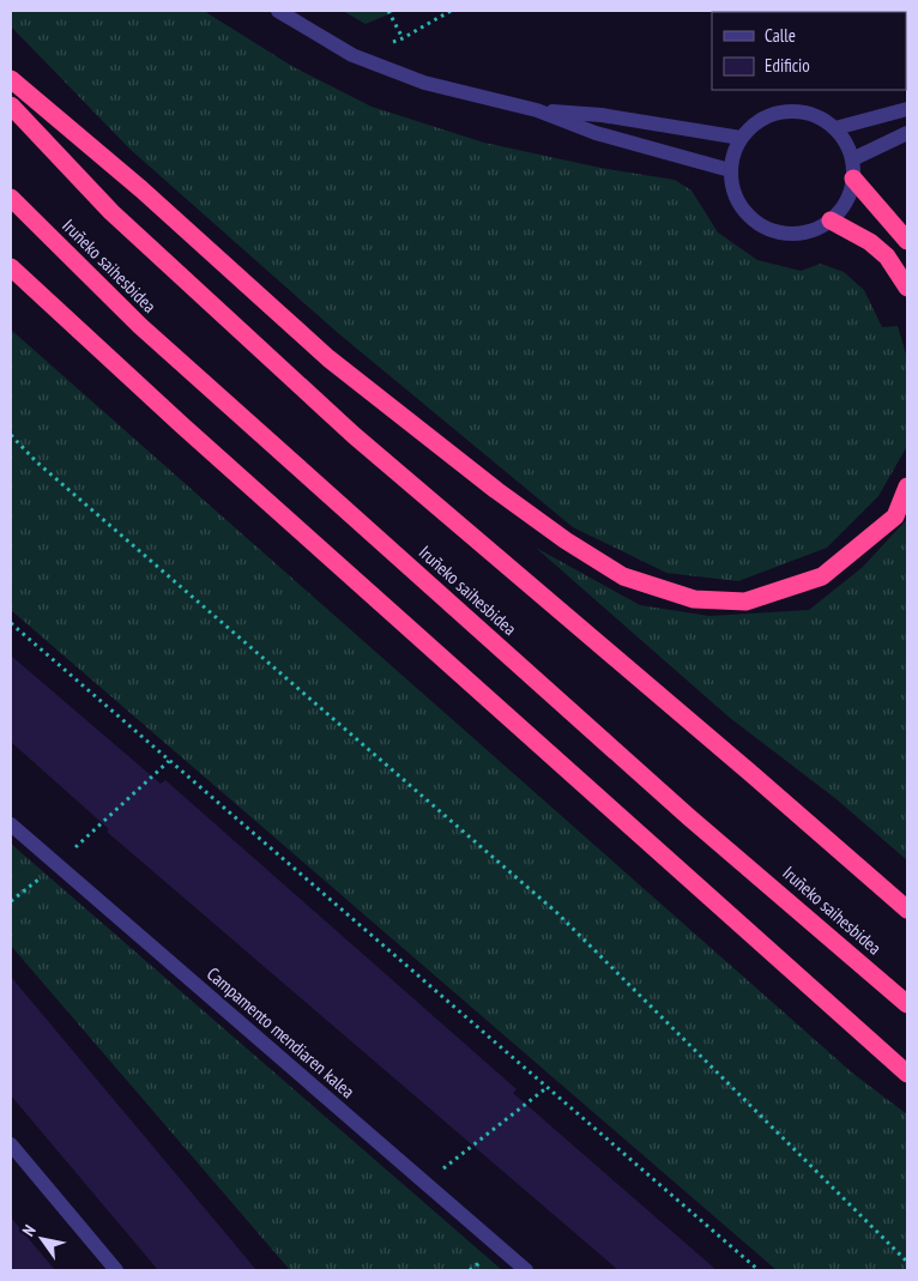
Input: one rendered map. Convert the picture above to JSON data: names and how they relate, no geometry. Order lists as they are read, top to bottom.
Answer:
{
  "streets": {
    "highway": ["Iruñeko saihesbidea"],
    "street": ["Campamento mendiaren kalea"]
  },
  "legend": ["Calle", "Edificio"],
  "north": "top left"
}
